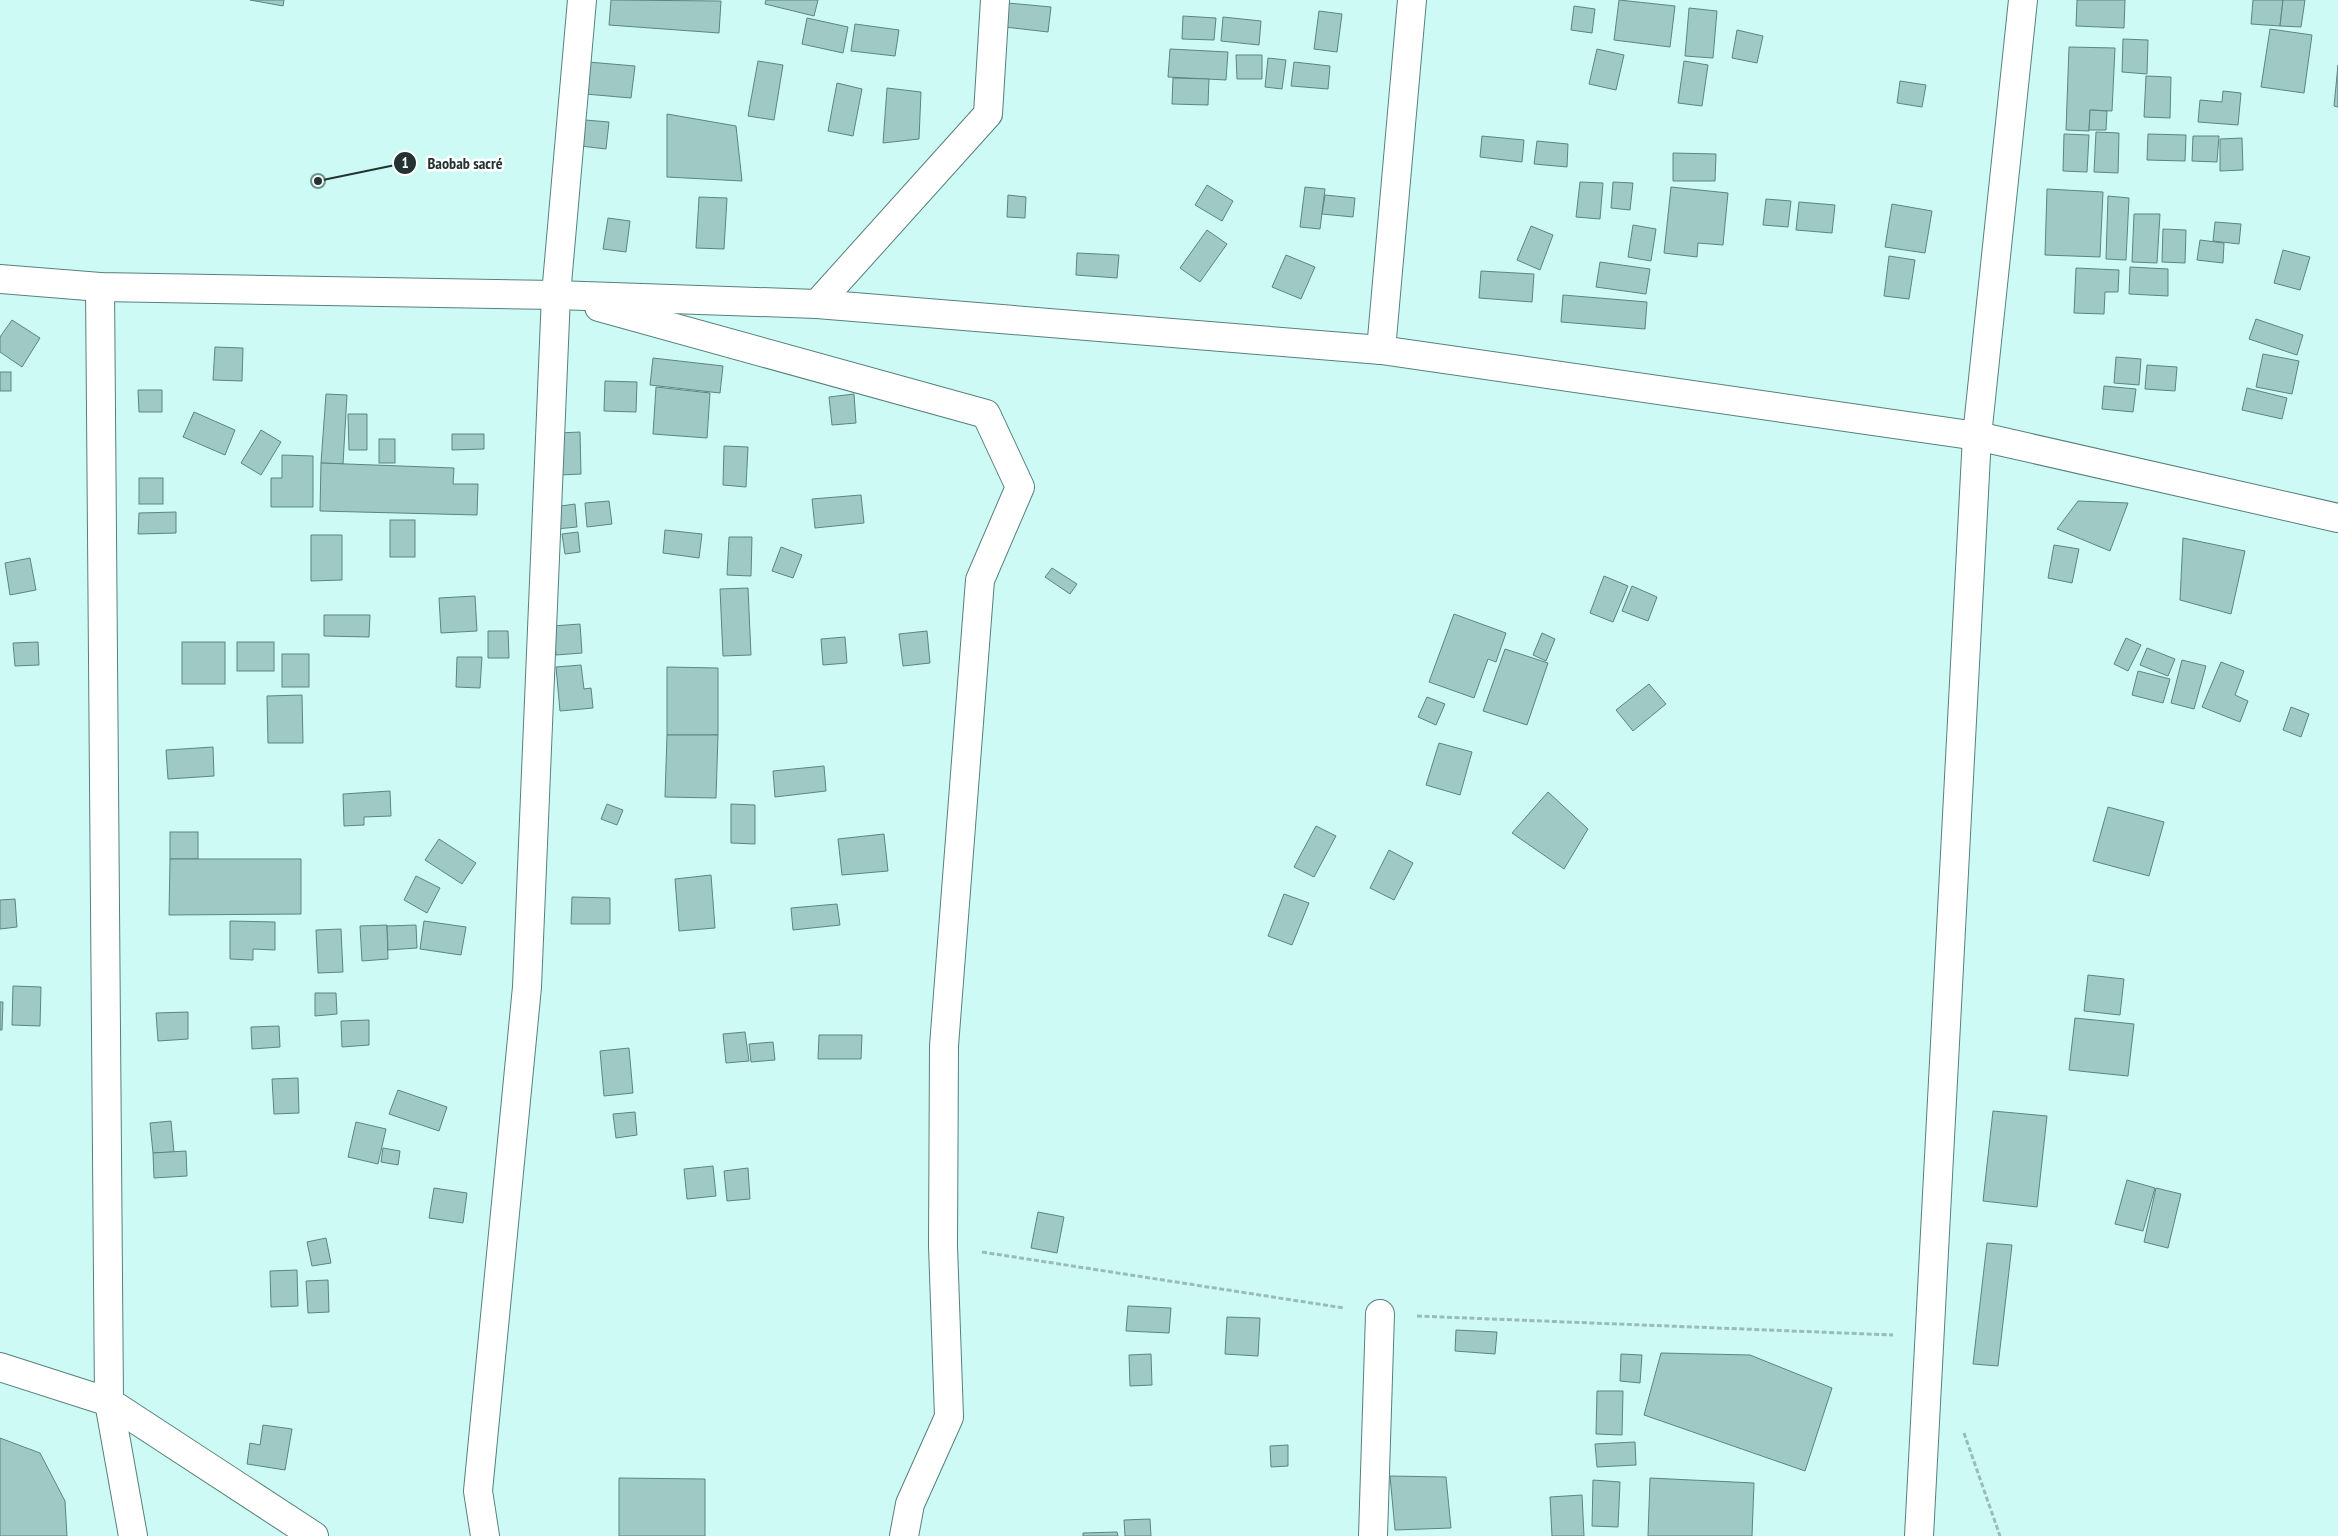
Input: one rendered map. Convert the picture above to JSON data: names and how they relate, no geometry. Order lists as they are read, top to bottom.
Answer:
{
  "places": ["Baobab sacré"]
}
